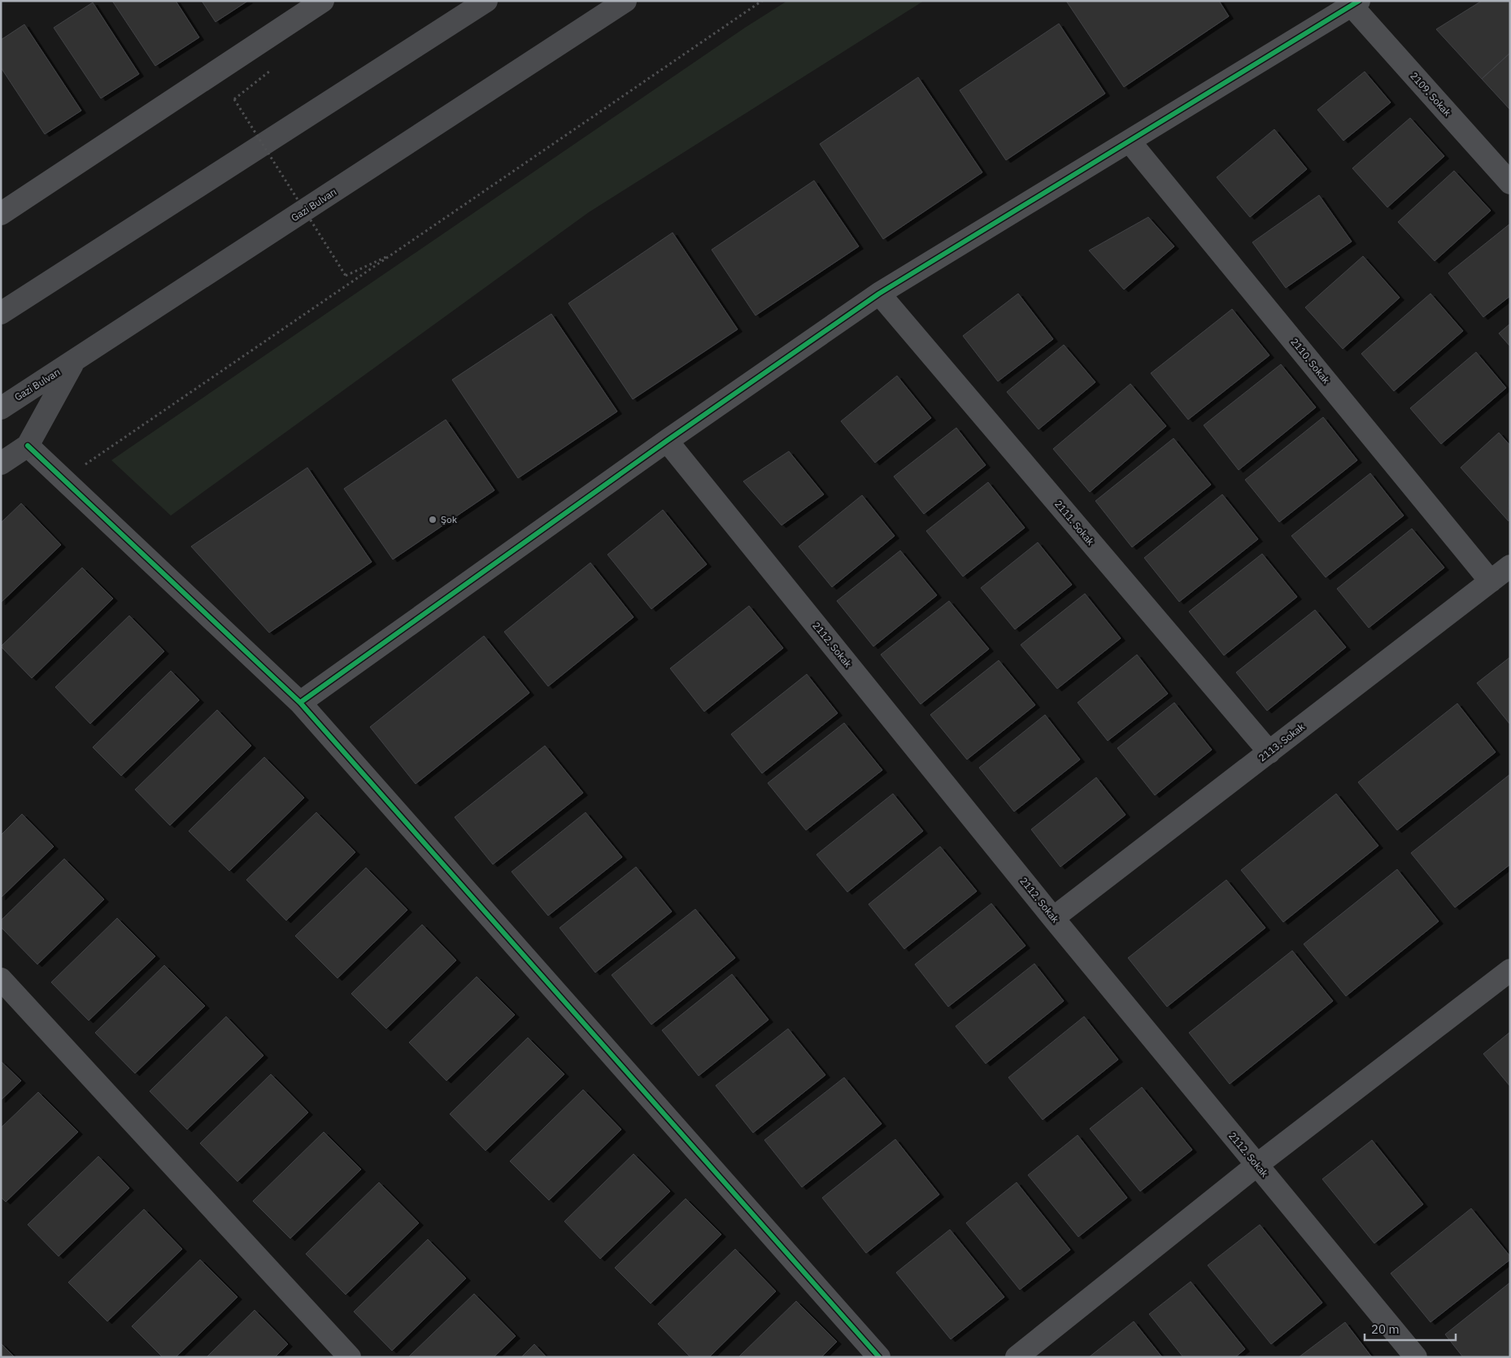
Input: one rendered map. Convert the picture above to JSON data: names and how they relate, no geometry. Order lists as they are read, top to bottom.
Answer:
{
  "streets": {
    "highway": ["Gazi Bulvarı"],
    "street": [
      "2109. Sokak",
      "2110. Sokak",
      "2111. Sokak",
      "2112. Sokak",
      "2113. Sokak"
    ]
  },
  "crossings": [
    ["2110. Sokak", "2113. Sokak"],
    ["2111. Sokak", "2113. Sokak"],
    ["2112. Sokak", "2113. Sokak"]
  ],
  "places": ["Şok"],
  "scale_bar": "20 m"
}
